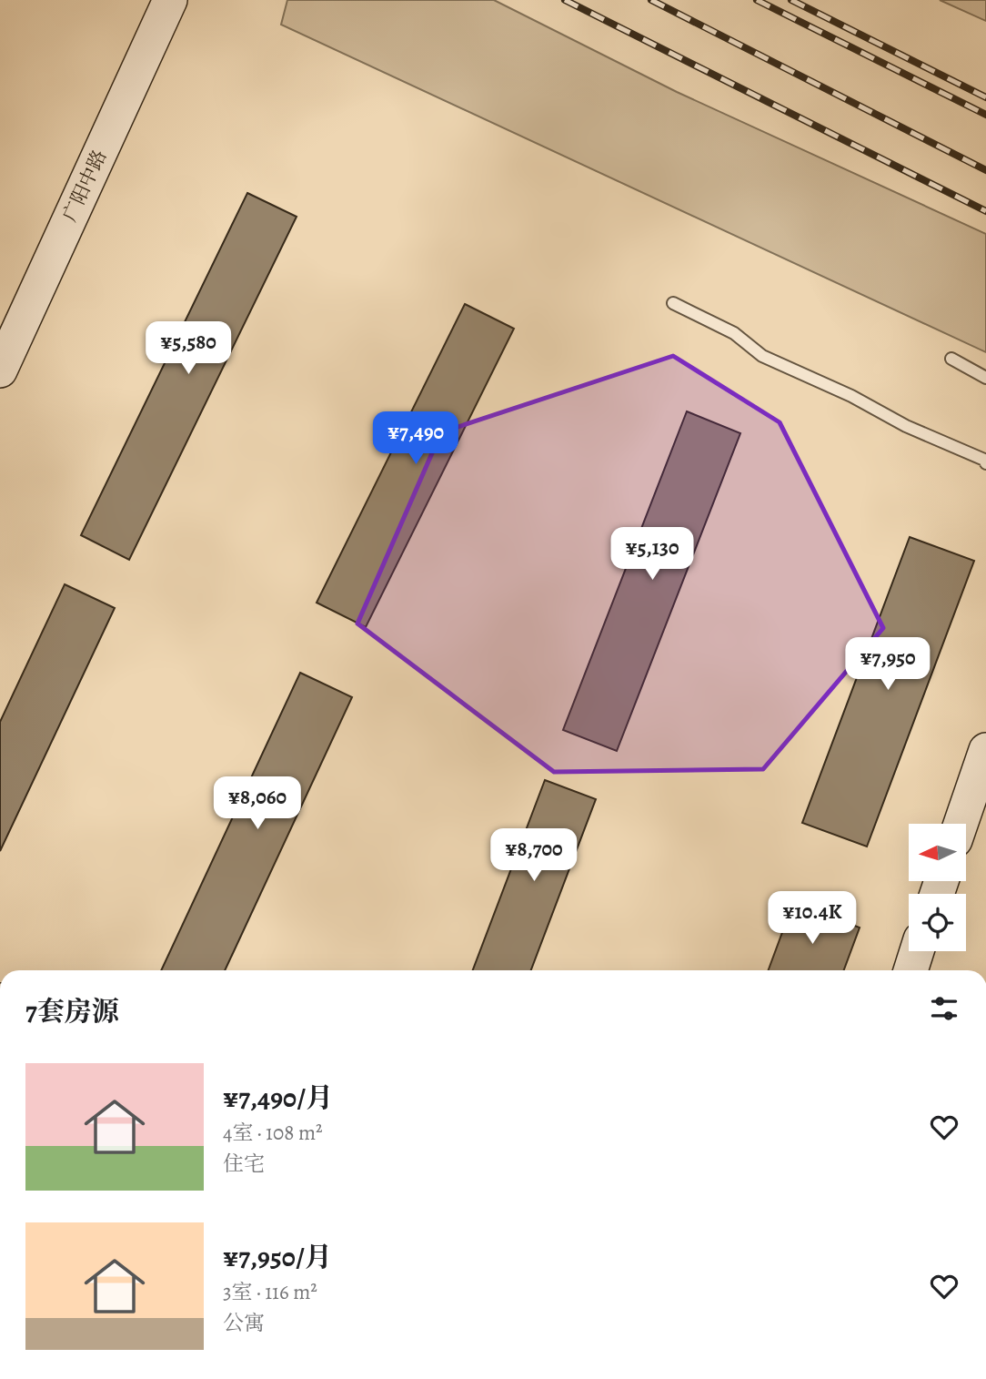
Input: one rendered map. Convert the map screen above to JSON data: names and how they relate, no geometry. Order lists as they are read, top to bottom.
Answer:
{
  "streets": {
    "main road": ["广阳中路"]
  },
  "north": "left",
  "page": {
    "price": [
      "¥5,580",
      "¥7,490",
      "¥5,130",
      "¥7,950",
      "¥8,060",
      "¥8,700",
      "¥10.4K"
    ],
    "heading": "7套房源",
    "list": [
      {
        "name": "¥7,490/月",
        "note": "4室 · 108 m² · 住宅"
      },
      {
        "name": "¥7,950/月",
        "note": "3室 · 116 m² · 公寓"
      }
    ]
  }
}
